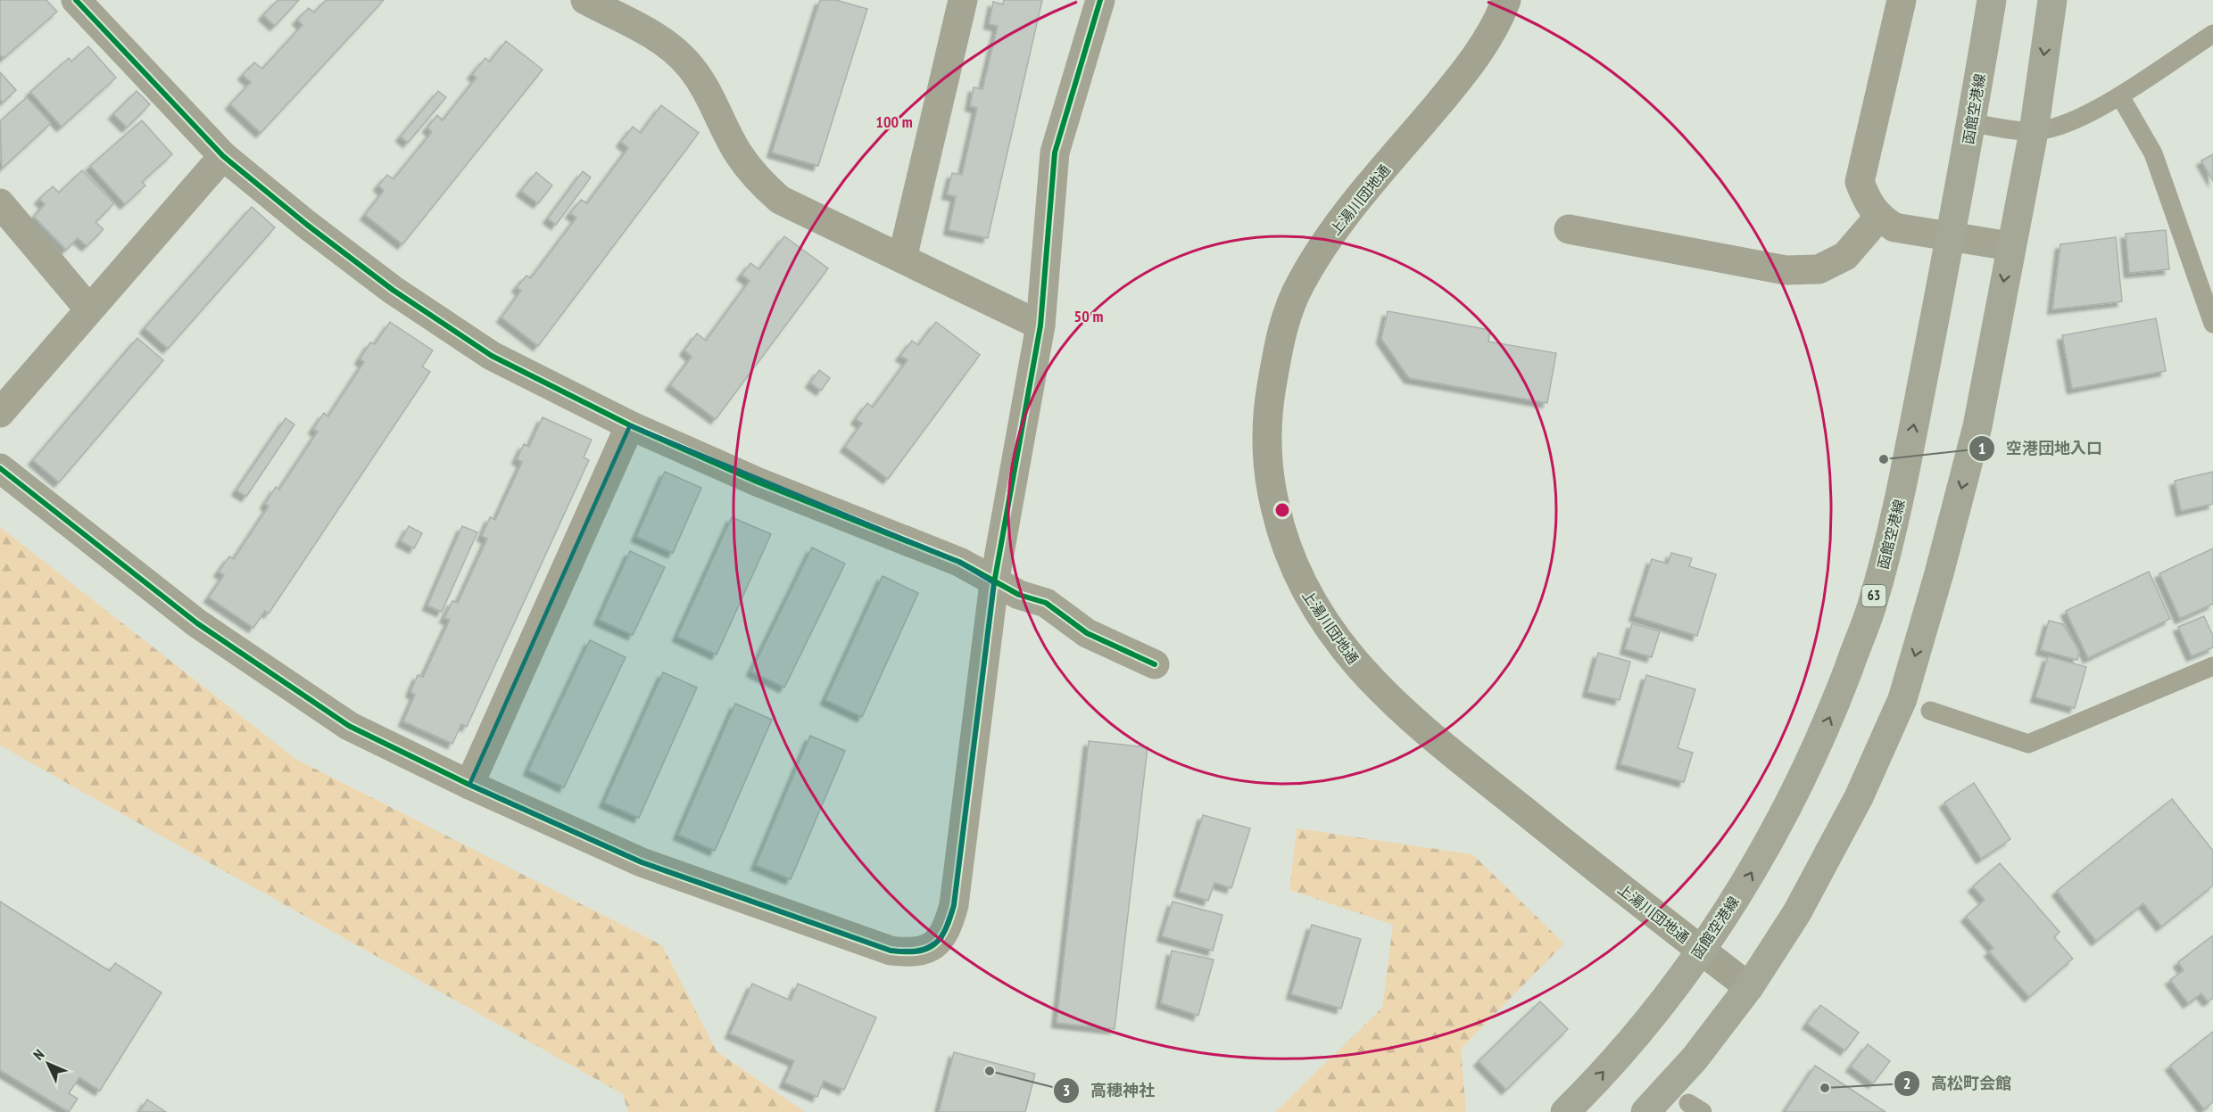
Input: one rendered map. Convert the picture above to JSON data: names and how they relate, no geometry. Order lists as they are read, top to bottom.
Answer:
{
  "streets": {
    "main road": ["函館空港線", "63"],
    "street": ["上湯川団地通"]
  },
  "crossings": [
    ["函館空港線", "上湯川団地通"]
  ],
  "places": ["空港団地入口", "高穂神社", "高松町会館"],
  "north": "top left",
  "rings": ["100 m", "50 m"]
}
